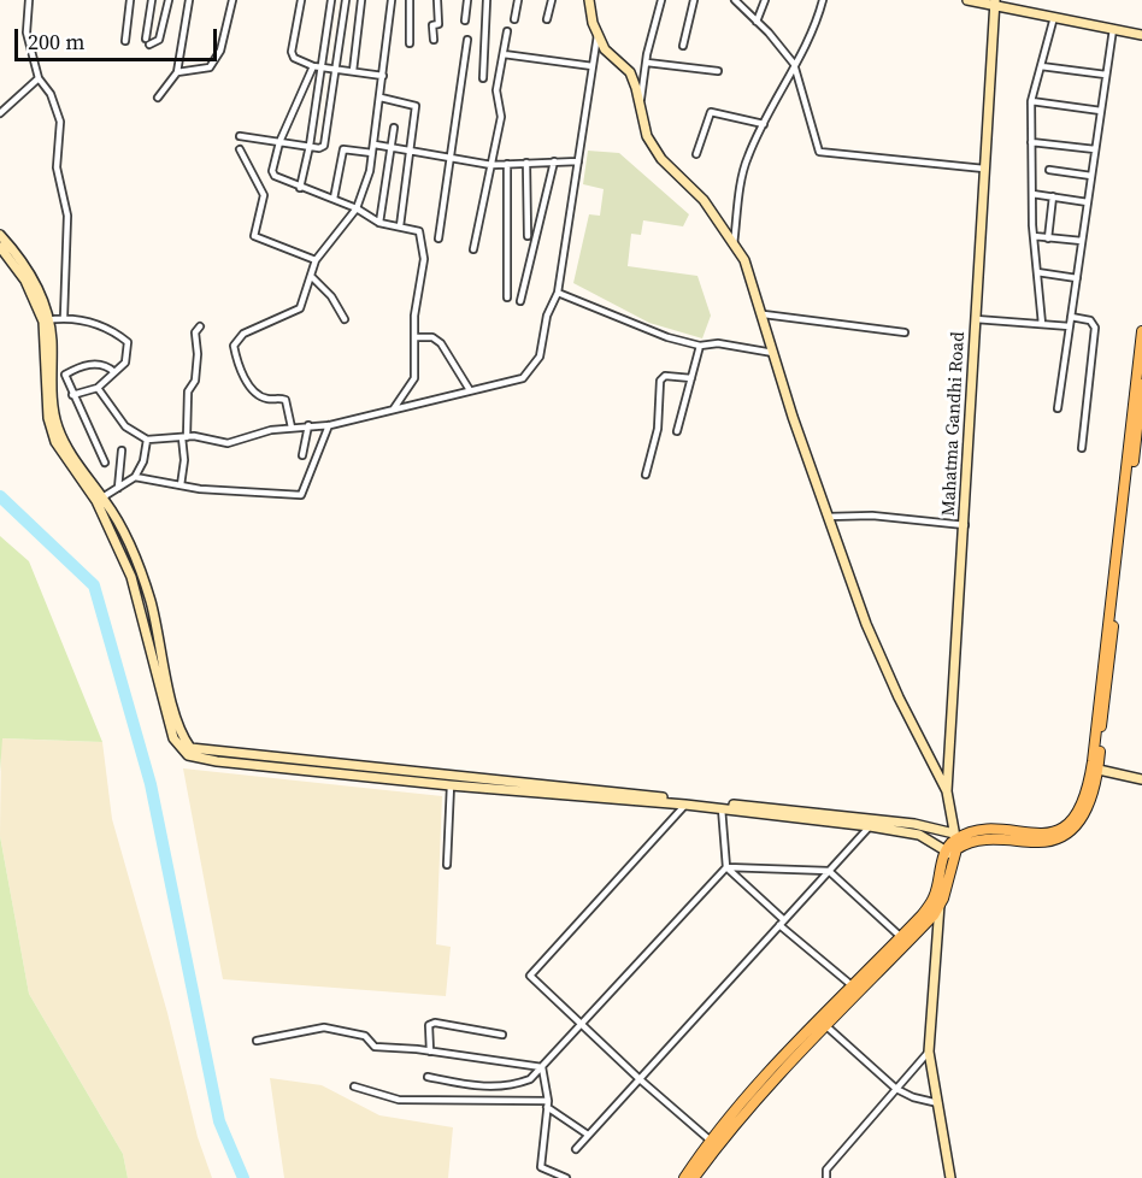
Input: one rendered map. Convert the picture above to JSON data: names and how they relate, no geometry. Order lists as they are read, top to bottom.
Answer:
{
  "streets": {
    "main road": ["Mahatma Gandhi Road"]
  },
  "scale_bar": "200 m"
}
